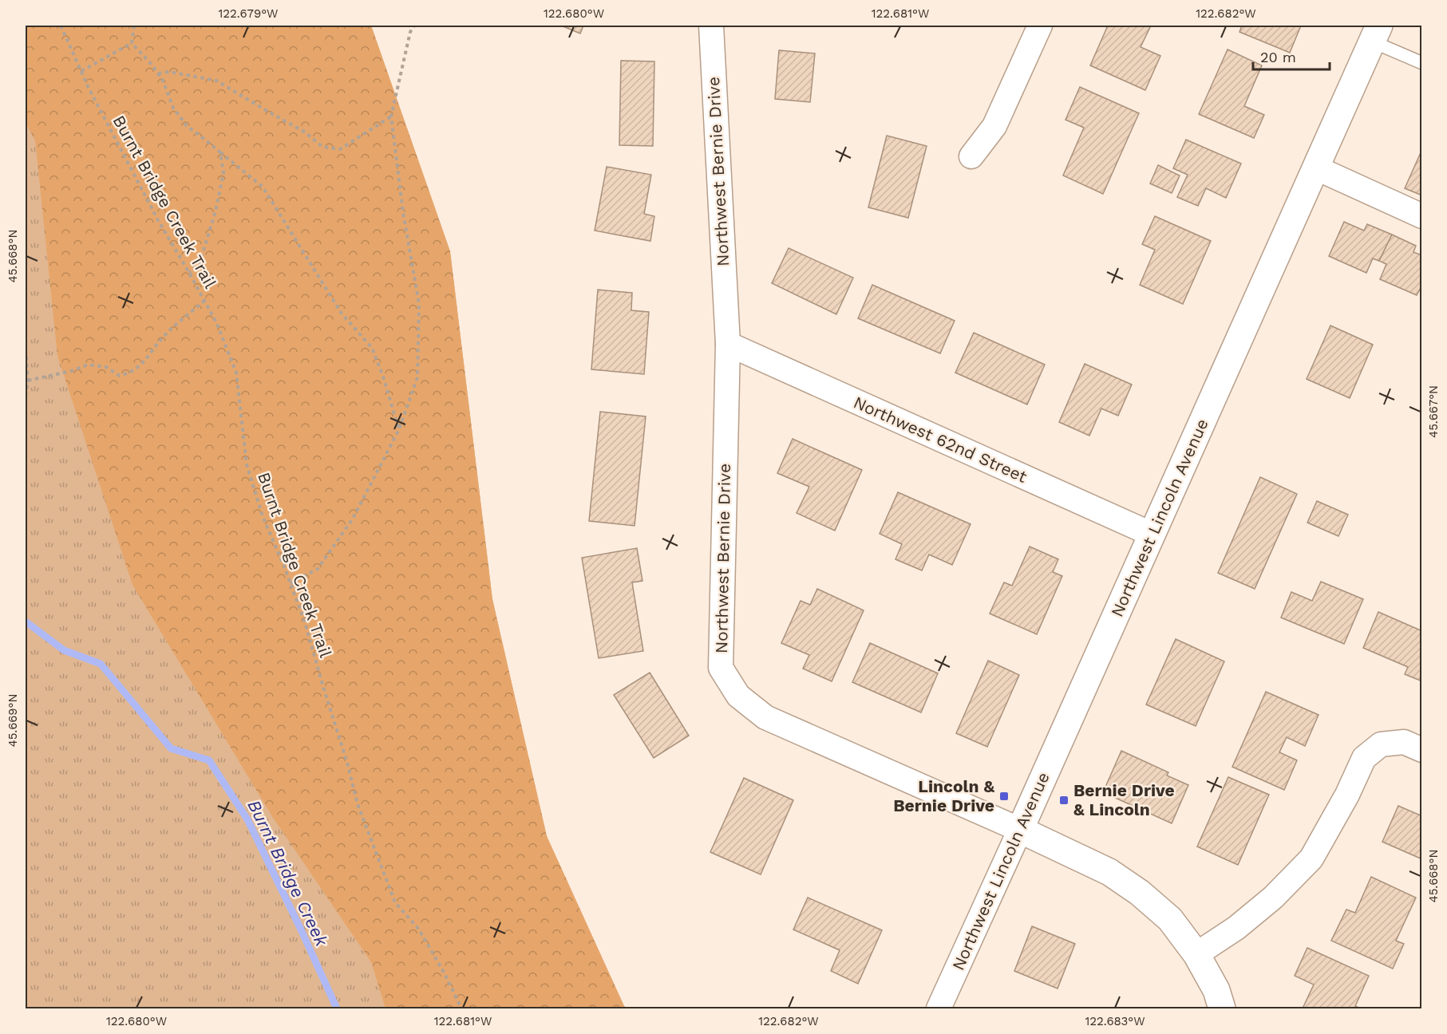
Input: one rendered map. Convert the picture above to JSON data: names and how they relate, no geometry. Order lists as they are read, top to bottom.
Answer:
{
  "streets": {
    "street": ["Northwest Bernie Drive", "Northwest 62nd Street", "Northwest Lincoln Avenue"],
    "path": ["Burnt Bridge Creek Trail"]
  },
  "crossings": [
    ["Northwest Bernie Drive", "Northwest 62nd Street"],
    ["Northwest Bernie Drive", "Northwest Lincoln Avenue"],
    ["Northwest 62nd Street", "Northwest Lincoln Avenue"]
  ],
  "water": ["Burnt Bridge Creek"],
  "places": {
    "transit": ["Lincoln & Bernie Drive", "Bernie Drive & Lincoln"]
  },
  "scale_bar": "20 m",
  "coordinates": [
    "122.679°W",
    "122.680°W",
    "122.681°W",
    "122.682°W",
    "45.668°N",
    "45.667°N",
    "45.669°N",
    "122.683°W"
  ]
}
